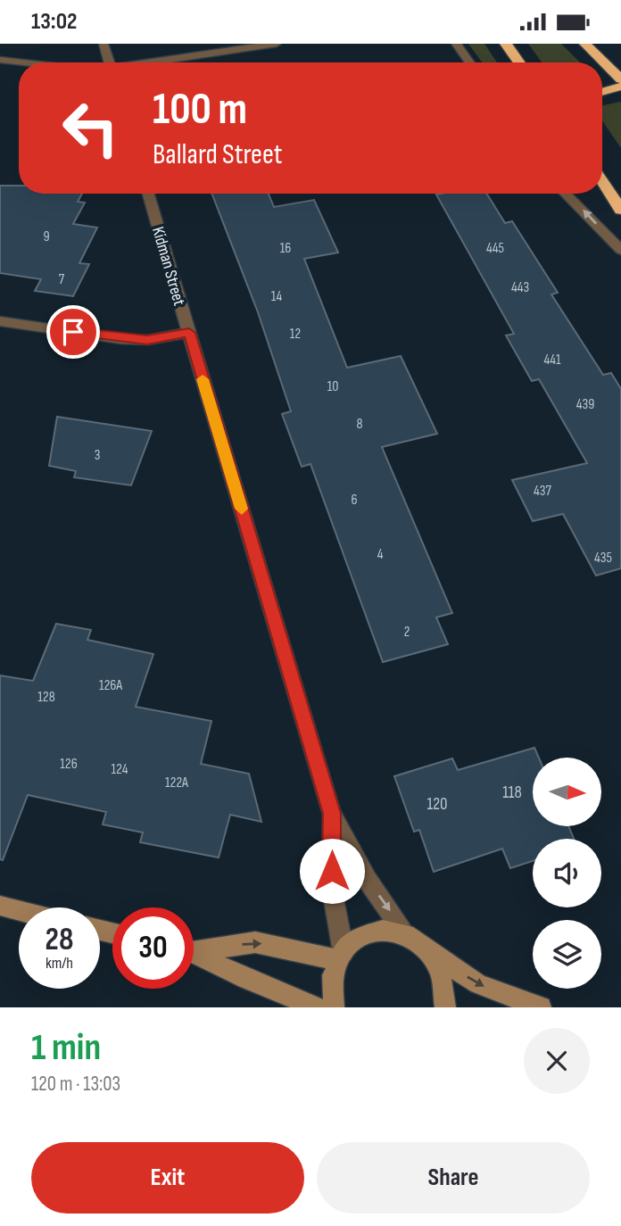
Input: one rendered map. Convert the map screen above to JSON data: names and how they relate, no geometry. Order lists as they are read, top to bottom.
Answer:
{
  "streets": {
    "street": ["Kidman Street"]
  },
  "house_numbers": [
    "9",
    "16",
    "445",
    "7",
    "443",
    "14",
    "12",
    "441",
    "10",
    "439",
    "8",
    "3",
    "437",
    "6",
    "4",
    "435",
    "2",
    "126A",
    "128",
    "126",
    "124",
    "122A",
    "118",
    "120"
  ],
  "north": "right",
  "page": {
    "status": "13:02",
    "turn": ["100 m", "Ballard Street"],
    "speed": "28 km/h",
    "limit": "30",
    "heading": ["1 min", "120 m · 13:03"],
    "buttons": ["Exit", "Share"]
  }
}
